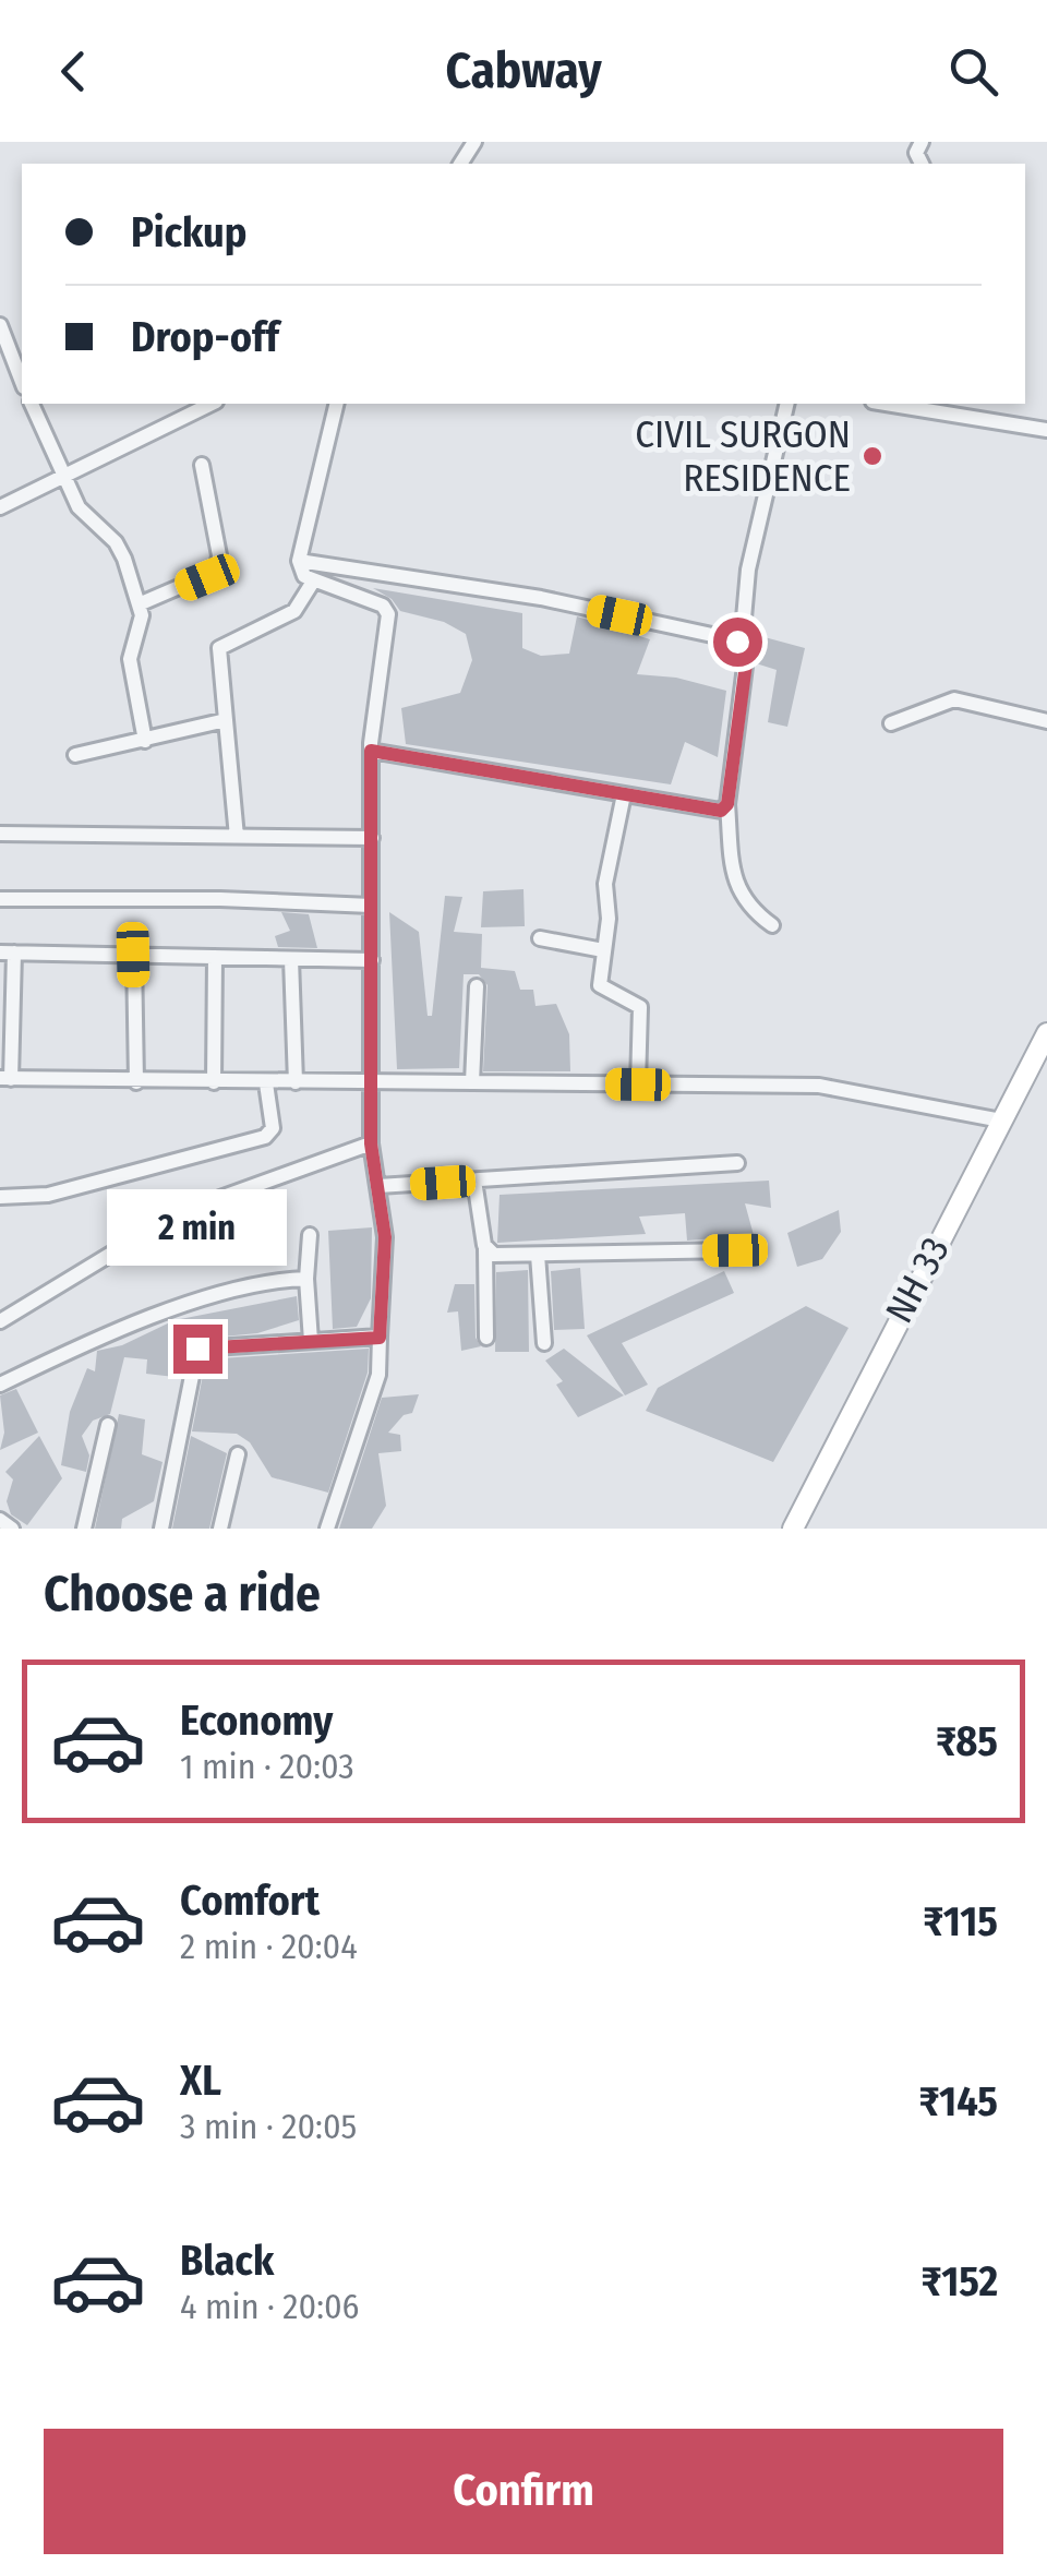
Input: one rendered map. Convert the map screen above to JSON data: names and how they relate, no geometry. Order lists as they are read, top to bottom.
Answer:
{
  "streets": {
    "main road": ["NH 33"]
  },
  "places": ["CIVIL SURGON RESIDENCE"],
  "page": {
    "header": "Cabway",
    "banner": ["Pickup", "Drop-off"],
    "bubble": "2 min",
    "heading": "Choose a ride",
    "list": [
      {
        "name": "Economy",
        "note": "1 min · 20:03",
        "value": "₹85"
      },
      {
        "name": "Comfort",
        "note": "2 min · 20:04",
        "value": "₹115"
      },
      {
        "name": "XL",
        "note": "3 min · 20:05",
        "value": "₹145"
      },
      {
        "name": "Black",
        "note": "4 min · 20:06",
        "value": "₹152"
      }
    ],
    "buttons": "Confirm"
  }
}
